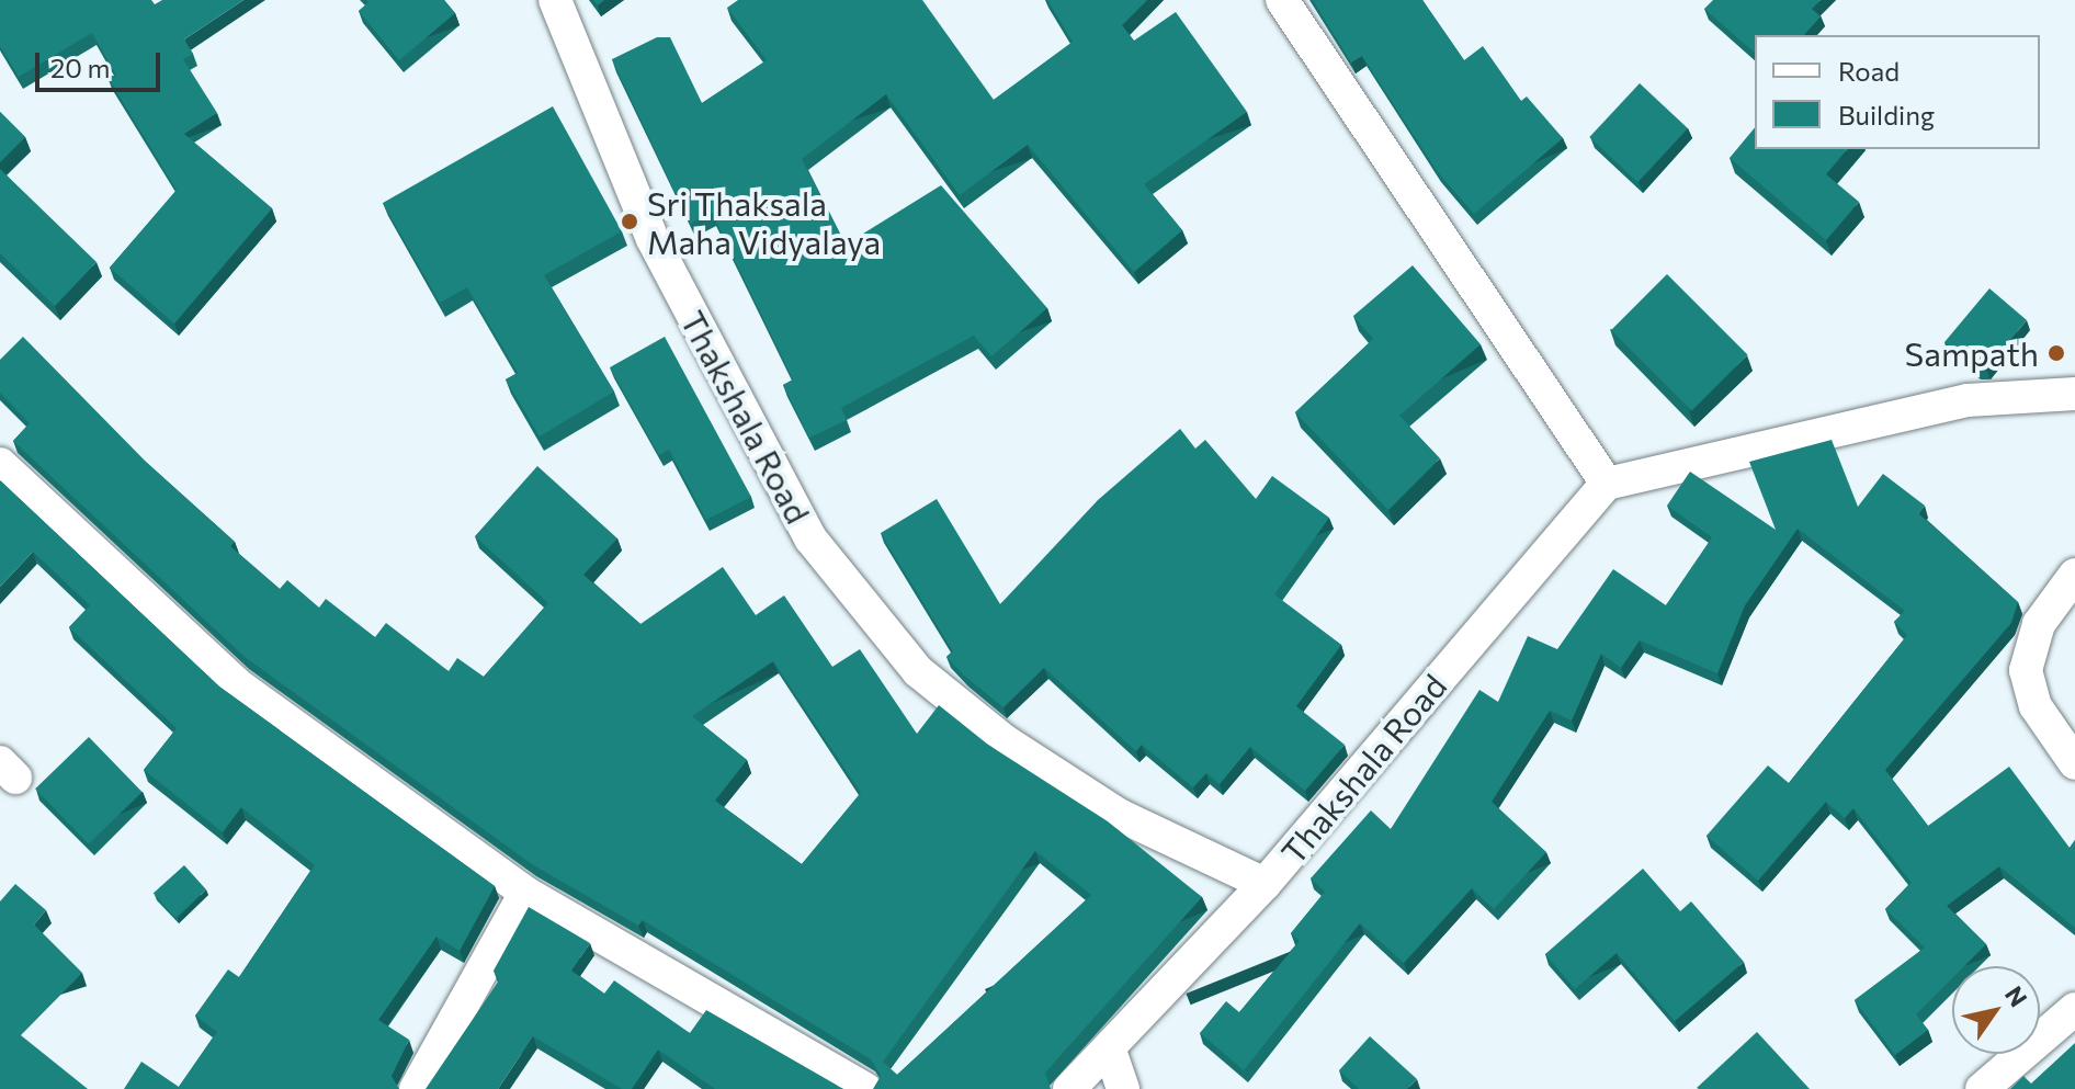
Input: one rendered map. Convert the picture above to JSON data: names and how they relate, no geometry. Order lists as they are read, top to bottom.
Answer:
{
  "streets": {
    "street": ["Thakshala Road"]
  },
  "places": ["Sri Thaksala Maha Vidyalaya", "Sampath"],
  "legend": ["Road", "Building"],
  "scale_bar": "20 m",
  "north": "top right"
}
